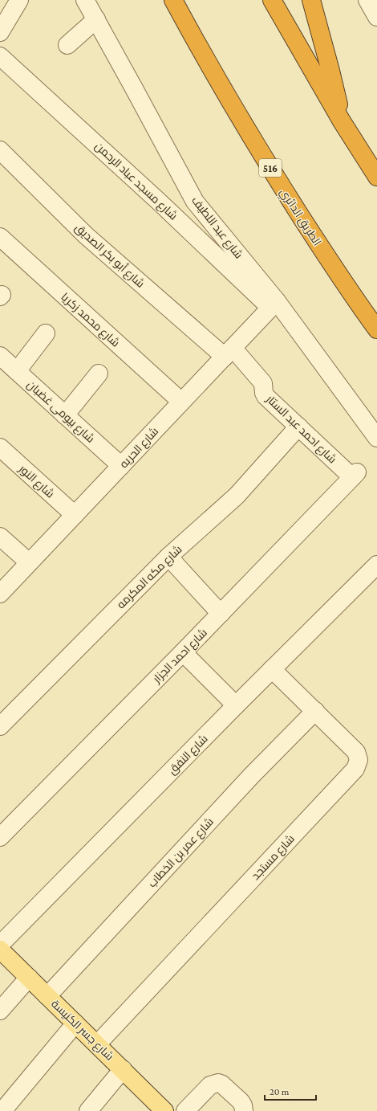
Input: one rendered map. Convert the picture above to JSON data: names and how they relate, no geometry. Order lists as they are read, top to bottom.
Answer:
{
  "streets": {
    "highway": ["516", "الطريق الدائري"],
    "main road": ["شارع جسر الكنيسة"],
    "street": [
      "شارع مسجد عباد الرحمن",
      "شارع عبد اللطيف",
      "شارع أبو بكر الصديق",
      "شارع محمد زكريا",
      "شارع بيومى غضبان",
      "شارع احمد عبد الستار",
      "شارع الحريه",
      "شارع النور",
      "شارع مكه المكرمه",
      "شارع احمد الجزار",
      "شارع النفق",
      "شارع عمر بن الخطاب",
      "شارع مستجد"
    ]
  },
  "crossings": [
    ["شارع مسجد عباد الرحمن", "شارع عبد اللطيف"],
    ["شارع مسجد عباد الرحمن", "شارع الحريه"],
    ["شارع عبد اللطيف", "شارع الحريه"],
    ["شارع أبو بكر الصديق", "شارع احمد عبد الستار"],
    ["شارع أبو بكر الصديق", "شارع الحريه"],
    ["شارع محمد زكريا", "شارع الحريه"],
    ["شارع بيومى غضبان", "شارع الحريه"],
    ["شارع احمد عبد الستار", "شارع الحريه"],
    ["شارع احمد عبد الستار", "شارع مكه المكرمه"],
    ["شارع احمد عبد الستار", "شارع احمد الجزار"],
    ["شارع الحريه", "شارع النور"],
    ["شارع النفق", "شارع مستجد"],
    ["شارع عمر بن الخطاب", "شارع مستجد"],
    ["شارع عمر بن الخطاب", "شارع جسر الكنيسة"],
    ["شارع مستجد", "شارع جسر الكنيسة"]
  ],
  "scale_bar": "20 m"
}
